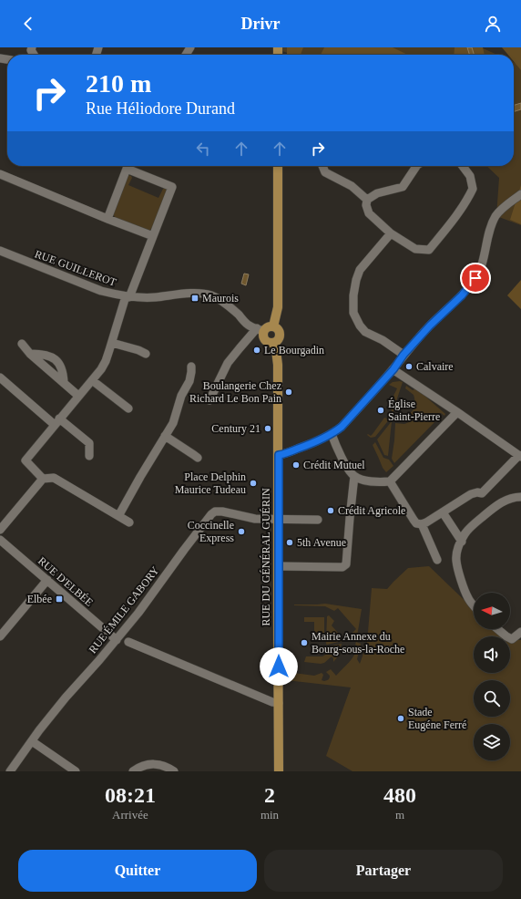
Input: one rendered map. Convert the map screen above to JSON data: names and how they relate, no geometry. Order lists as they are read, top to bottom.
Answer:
{
  "streets": {
    "main road": ["RUE DU GÉNÉRAL GUÉRIN"],
    "street": ["RUE GUILLEROT", "RUE D'ELBÉE", "RUE ÉMILE GABORY"]
  },
  "crossings": [
    ["RUE GUILLEROT", "RUE DU GÉNÉRAL GUÉRIN"],
    ["RUE DU GÉNÉRAL GUÉRIN", "RUE ÉMILE GABORY"],
    ["RUE D'ELBÉE", "RUE ÉMILE GABORY"]
  ],
  "places": {
    "transit": ["Maurois", "Elbée"],
    "other": [
      "Le Bourgadin",
      "Calvaire",
      "Boulangerie Chez Richard Le Bon Pain",
      "Église Saint-Pierre",
      "Century 21",
      "Crédit Mutuel",
      "Place Delphin Maurice Tudeau",
      "Crédit Agricole",
      "Coccinelle Express",
      "5th Avenue",
      "Mairie Annexe du Bourg-sous-la-Roche",
      "Stade Eugéne Ferré"
    ]
  },
  "north": "left",
  "page": {
    "header": "Drivr",
    "turn": ["210 m", "Rue Héliodore Durand"],
    "eta": [
      "08:21",
      "Arrivée",
      "2",
      "min",
      "480",
      "m"
    ],
    "buttons": ["Quitter", "Partager"]
  }
}
